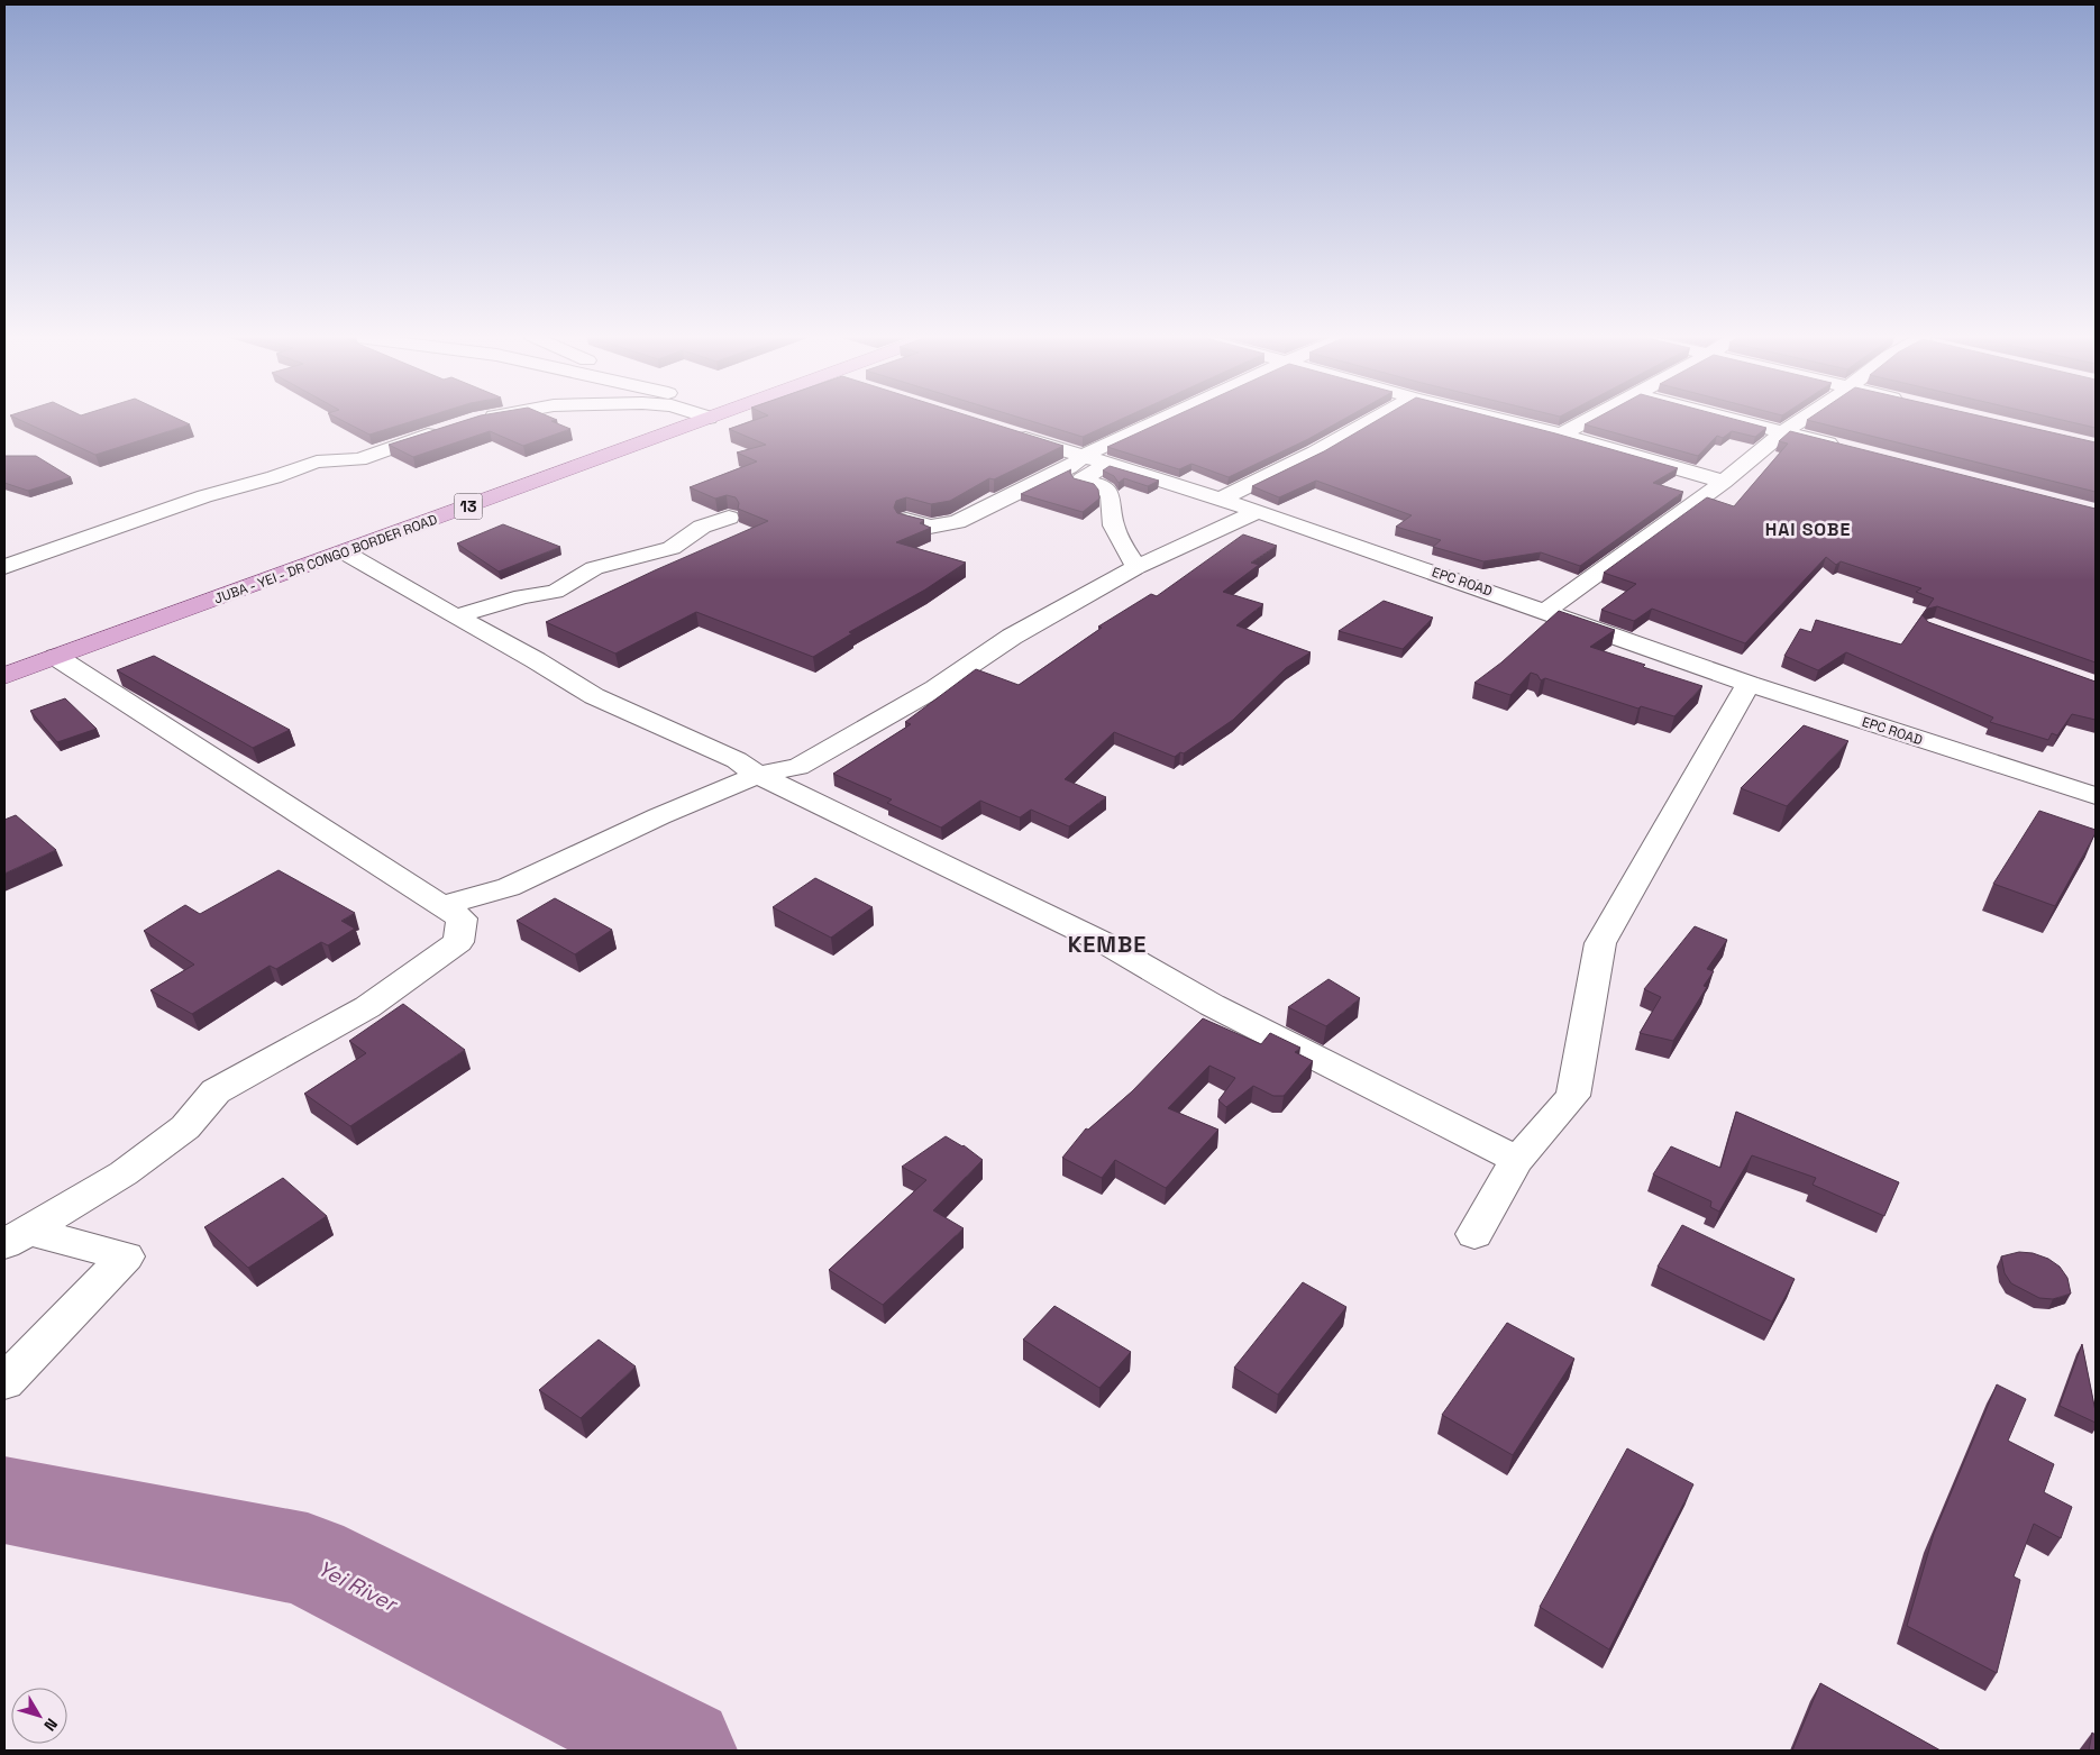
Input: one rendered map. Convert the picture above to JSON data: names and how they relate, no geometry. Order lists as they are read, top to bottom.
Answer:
{
  "streets": {
    "main road": ["13", "JUBA - YEI - DR CONGO BORDER ROAD"],
    "street": ["EPC ROAD"]
  },
  "districts": ["HAI SOBE", "KEMBE"],
  "water": ["Yei River"],
  "north": "bottom right"
}
